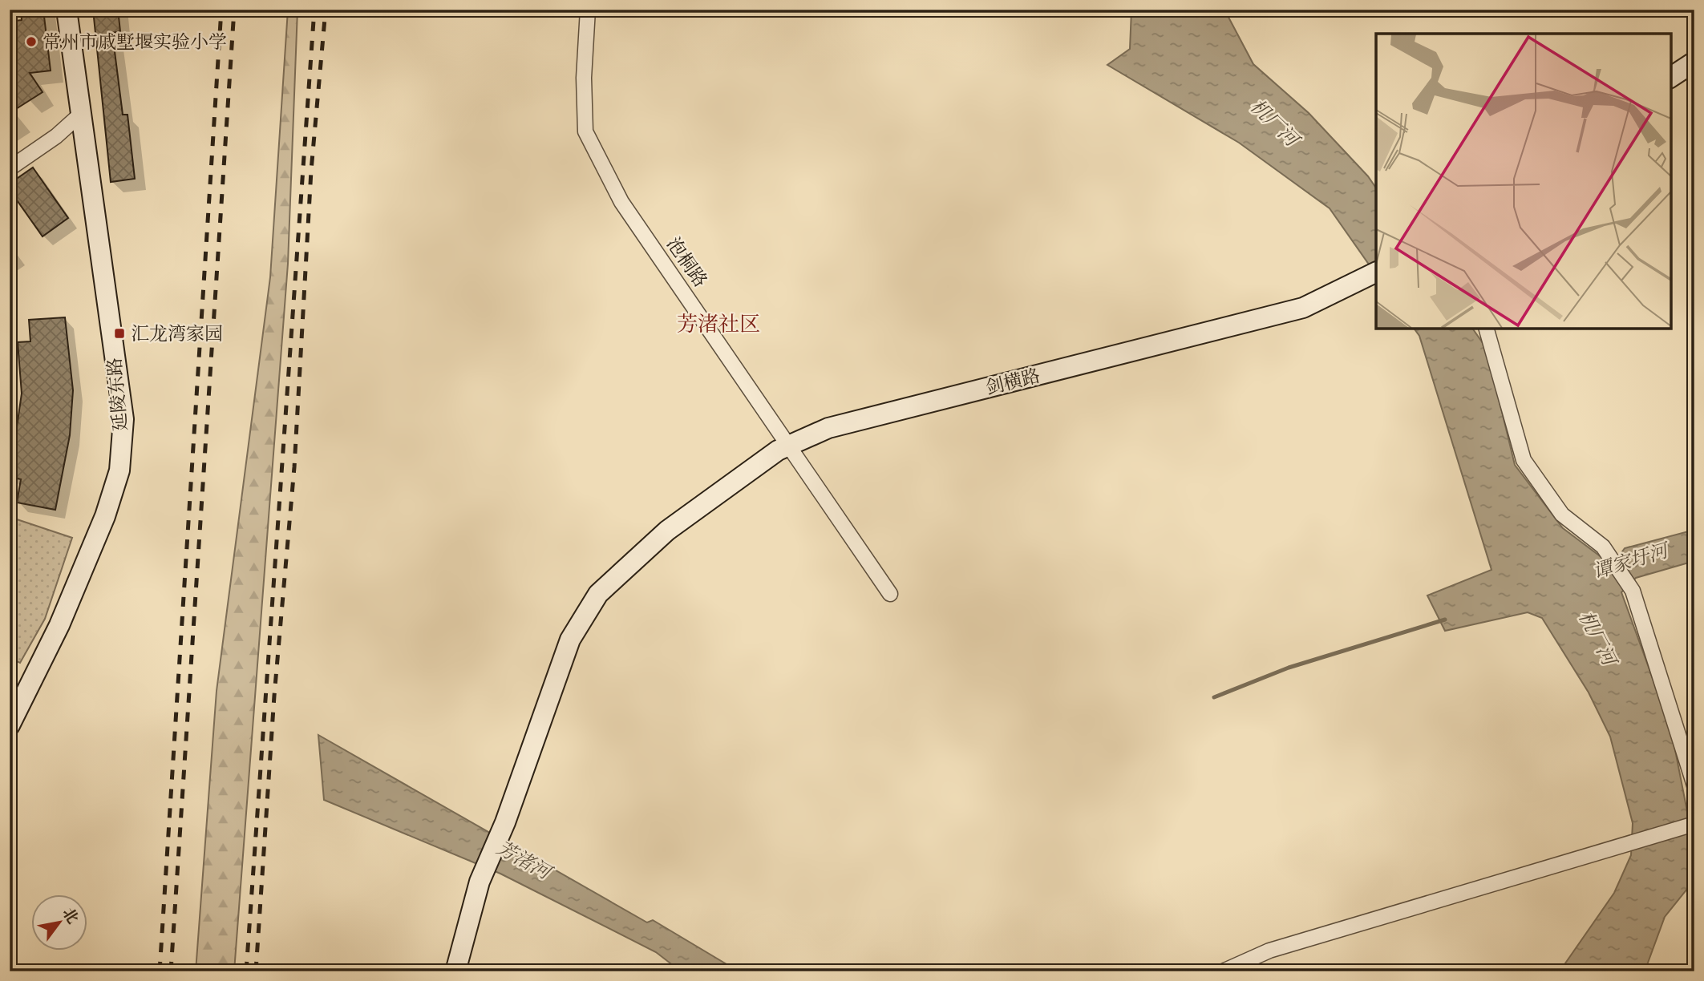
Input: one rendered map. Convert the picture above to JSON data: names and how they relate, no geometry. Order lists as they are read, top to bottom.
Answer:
{
  "streets": {
    "street": ["泡桐路", "剑横路", "延陵东路"]
  },
  "crossings": [
    ["泡桐路", "剑横路"]
  ],
  "districts": ["芳渚社区"],
  "water": ["机厂河", "谭家圩河", "芳渚河"],
  "places": {
    "other": ["常州市戚墅堰实验小学"],
    "transit": ["汇龙湾家园"]
  },
  "north": "top right"
}
